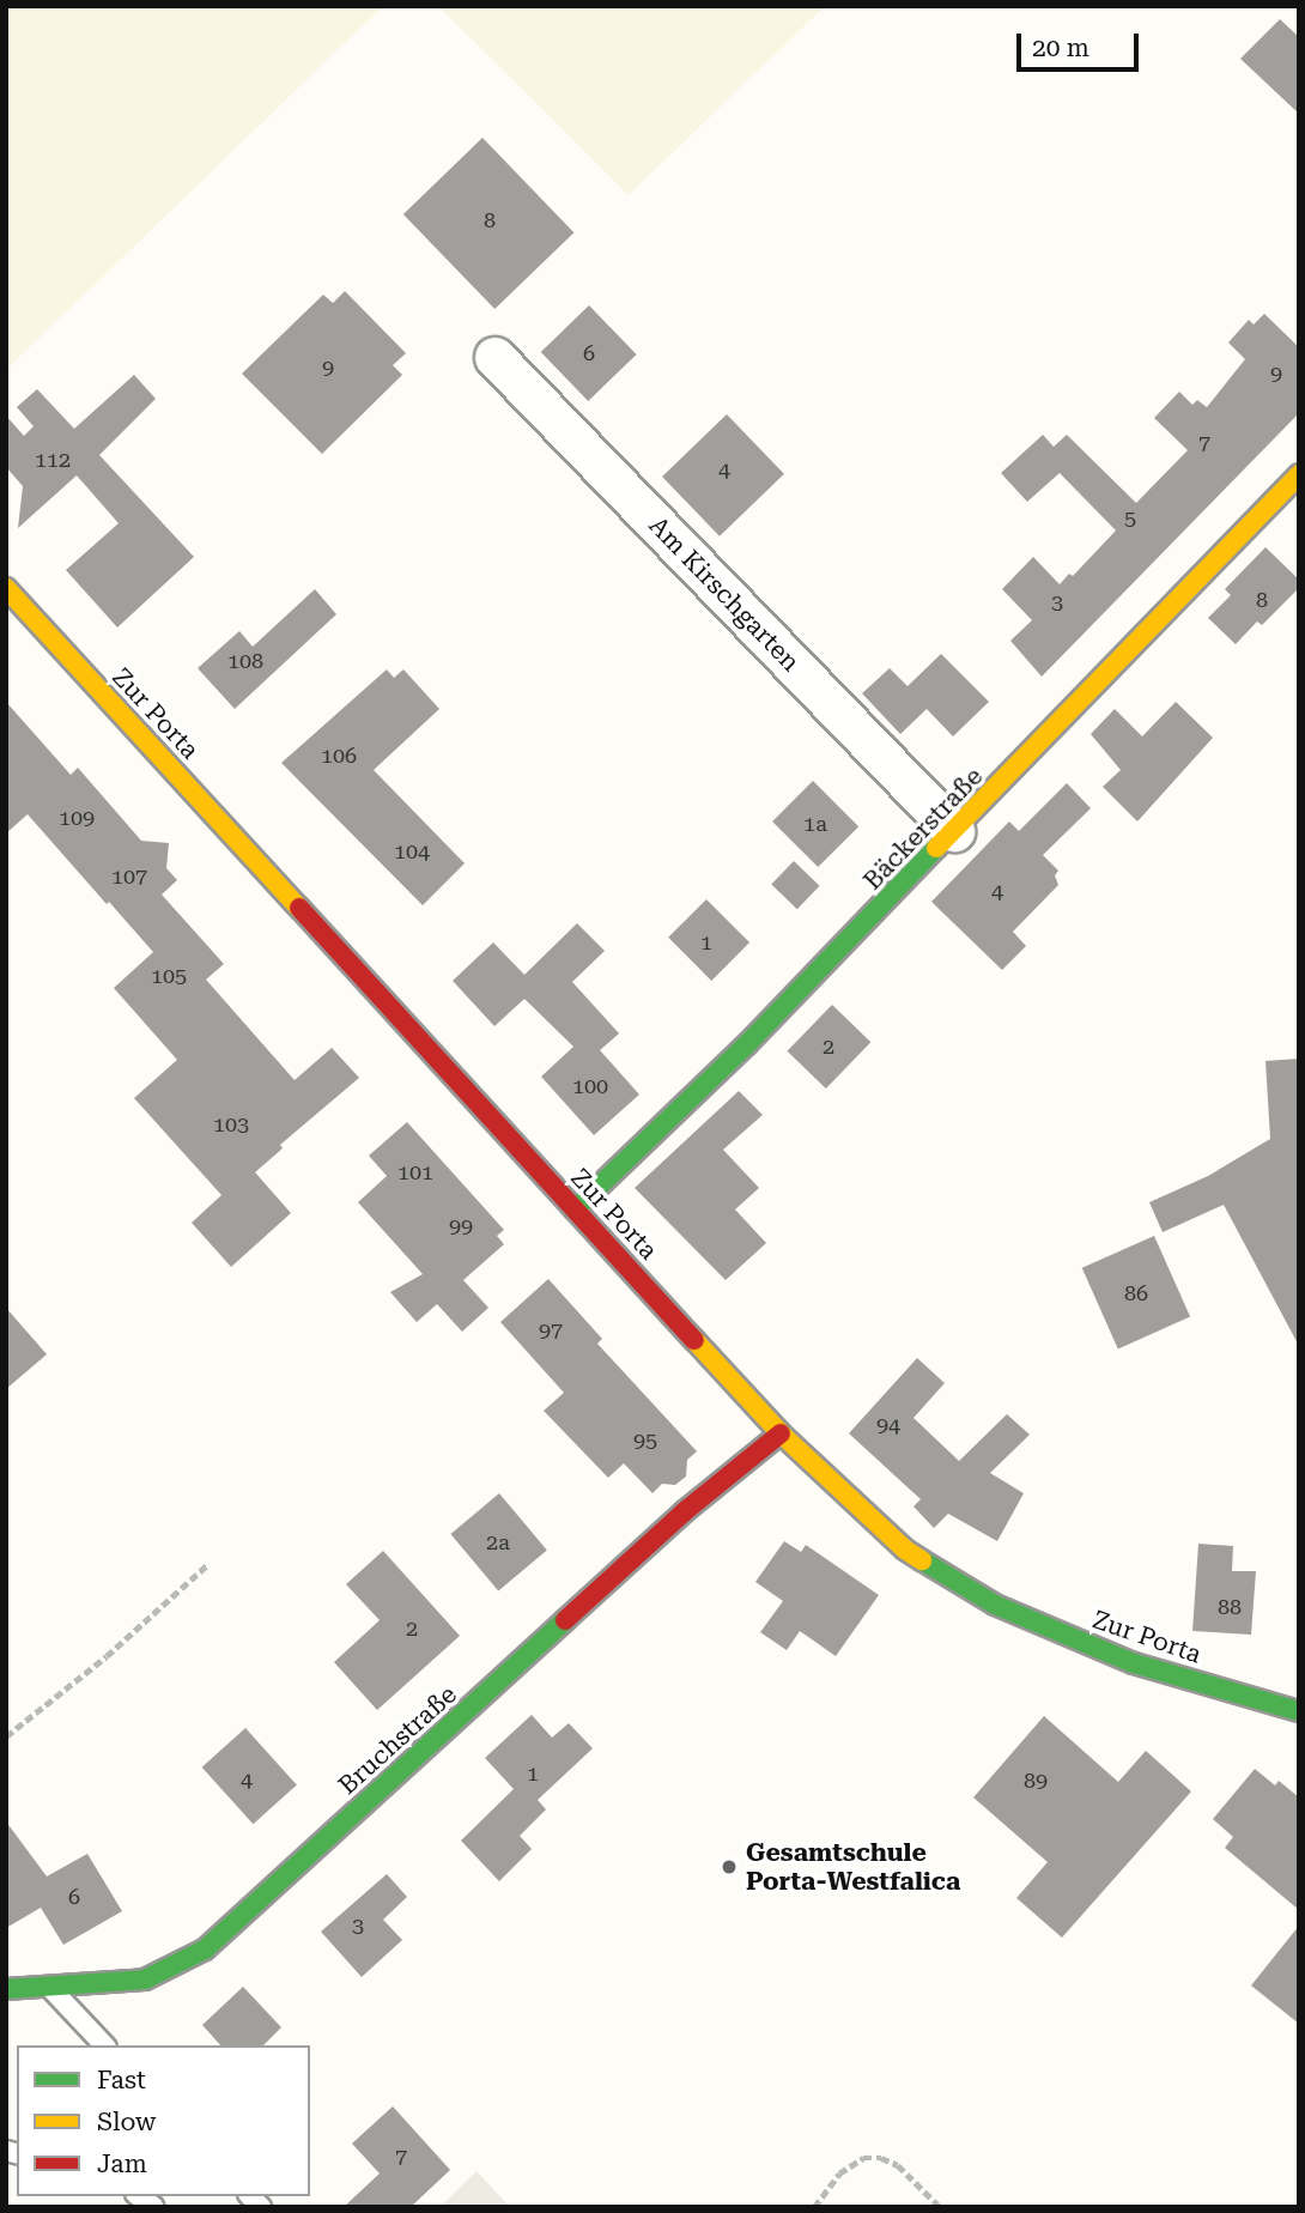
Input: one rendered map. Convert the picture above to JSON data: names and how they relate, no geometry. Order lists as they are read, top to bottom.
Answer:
{
  "streets": {
    "street": [
      "Am Kirschgarten",
      "Zur Porta",
      "Bäckerstraße",
      "Bruchstraße"
    ]
  },
  "crossings": [
    ["Am Kirschgarten", "Bäckerstraße"],
    ["Zur Porta", "Bäckerstraße"],
    ["Zur Porta", "Bruchstraße"]
  ],
  "places": ["Gesamtschule Porta-Westfalica"],
  "house_numbers": [
    "8",
    "6",
    "9",
    "9",
    "7",
    "112",
    "4",
    "5",
    "8",
    "3",
    "108",
    "106",
    "109",
    "1a",
    "104",
    "107",
    "4",
    "1",
    "105",
    "2",
    "100",
    "103",
    "101",
    "99",
    "86",
    "97",
    "94",
    "95",
    "2a",
    "88",
    "2",
    "1",
    "4",
    "89",
    "6",
    "3",
    "7"
  ],
  "legend": ["Fast", "Slow", "Jam"],
  "scale_bar": "20 m"
}
